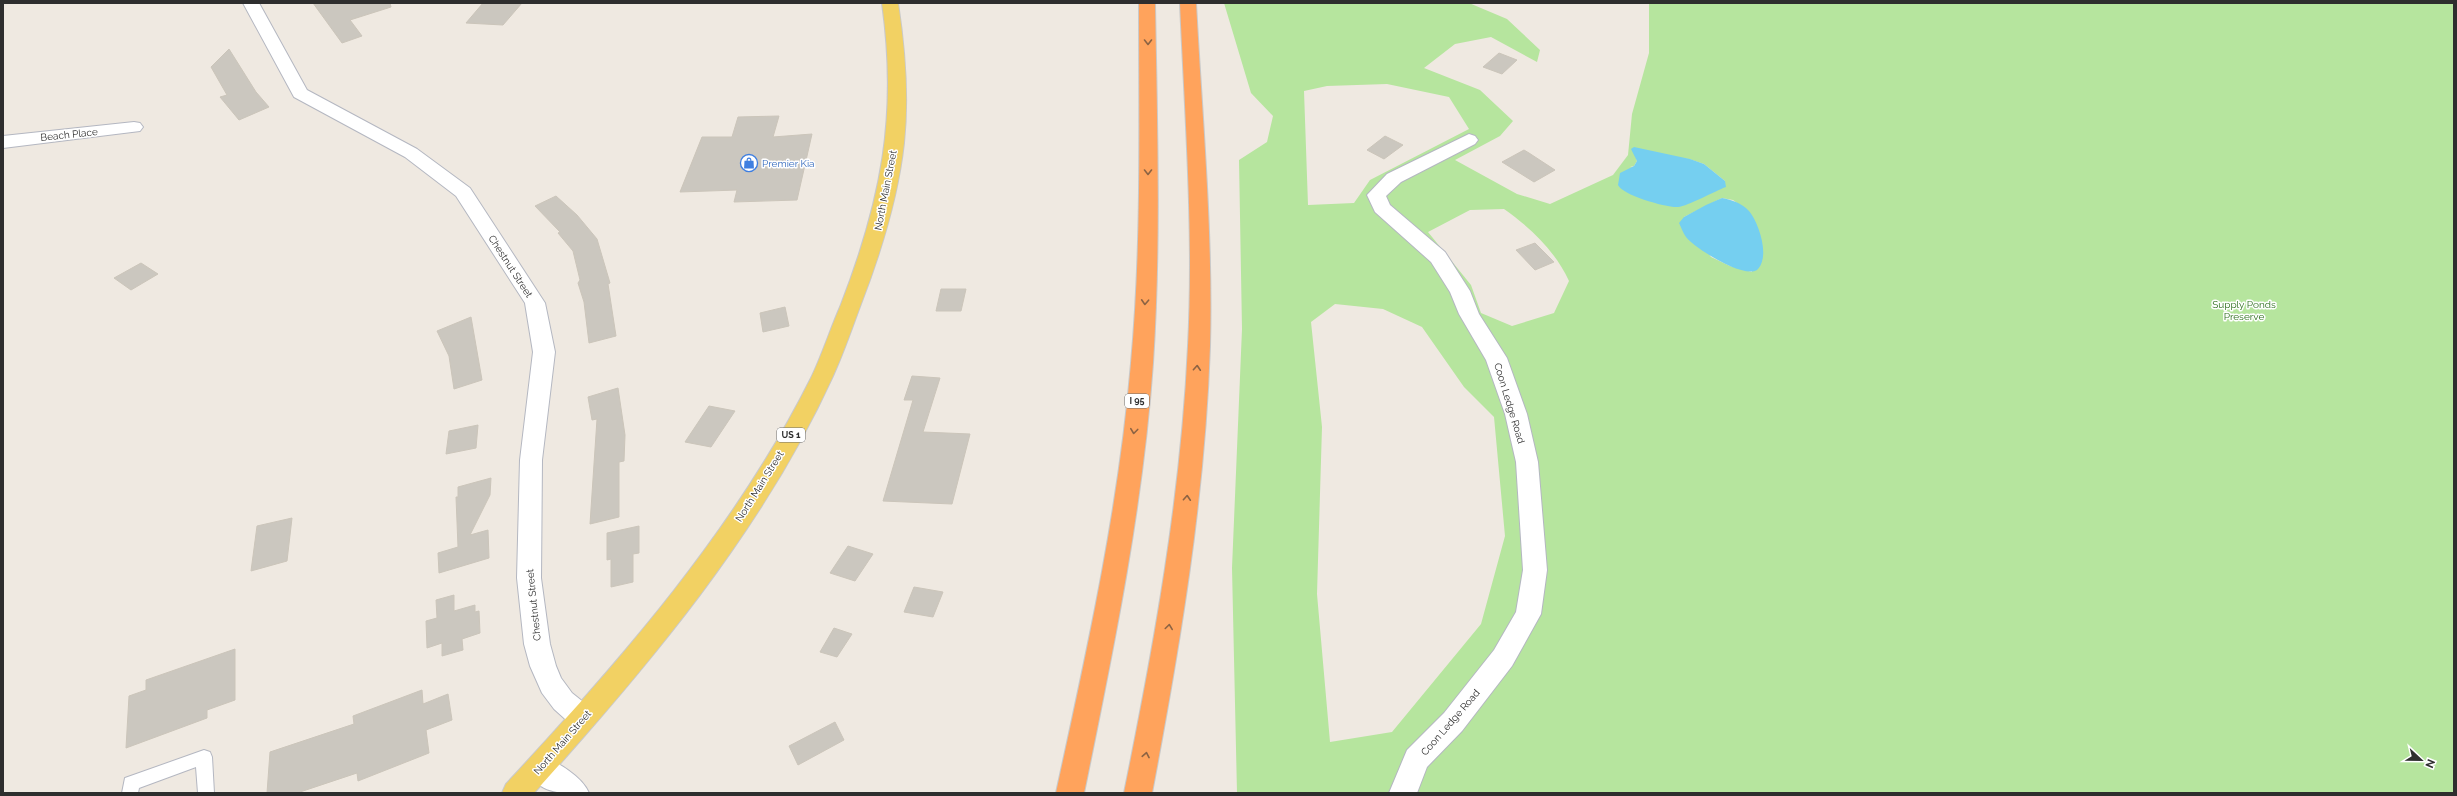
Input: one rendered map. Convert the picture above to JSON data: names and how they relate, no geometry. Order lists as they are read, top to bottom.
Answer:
{
  "streets": {
    "highway": ["I 95"],
    "main road": ["North Main Street", "US 1"],
    "street": ["Beach Place", "Chestnut Street", "Coon Ledge Road"]
  },
  "crossings": [
    ["North Main Street", "Chestnut Street"]
  ],
  "parks": ["Supply Ponds Preserve"],
  "places": {
    "shop": ["Premier Kia"]
  },
  "north": "right"
}
